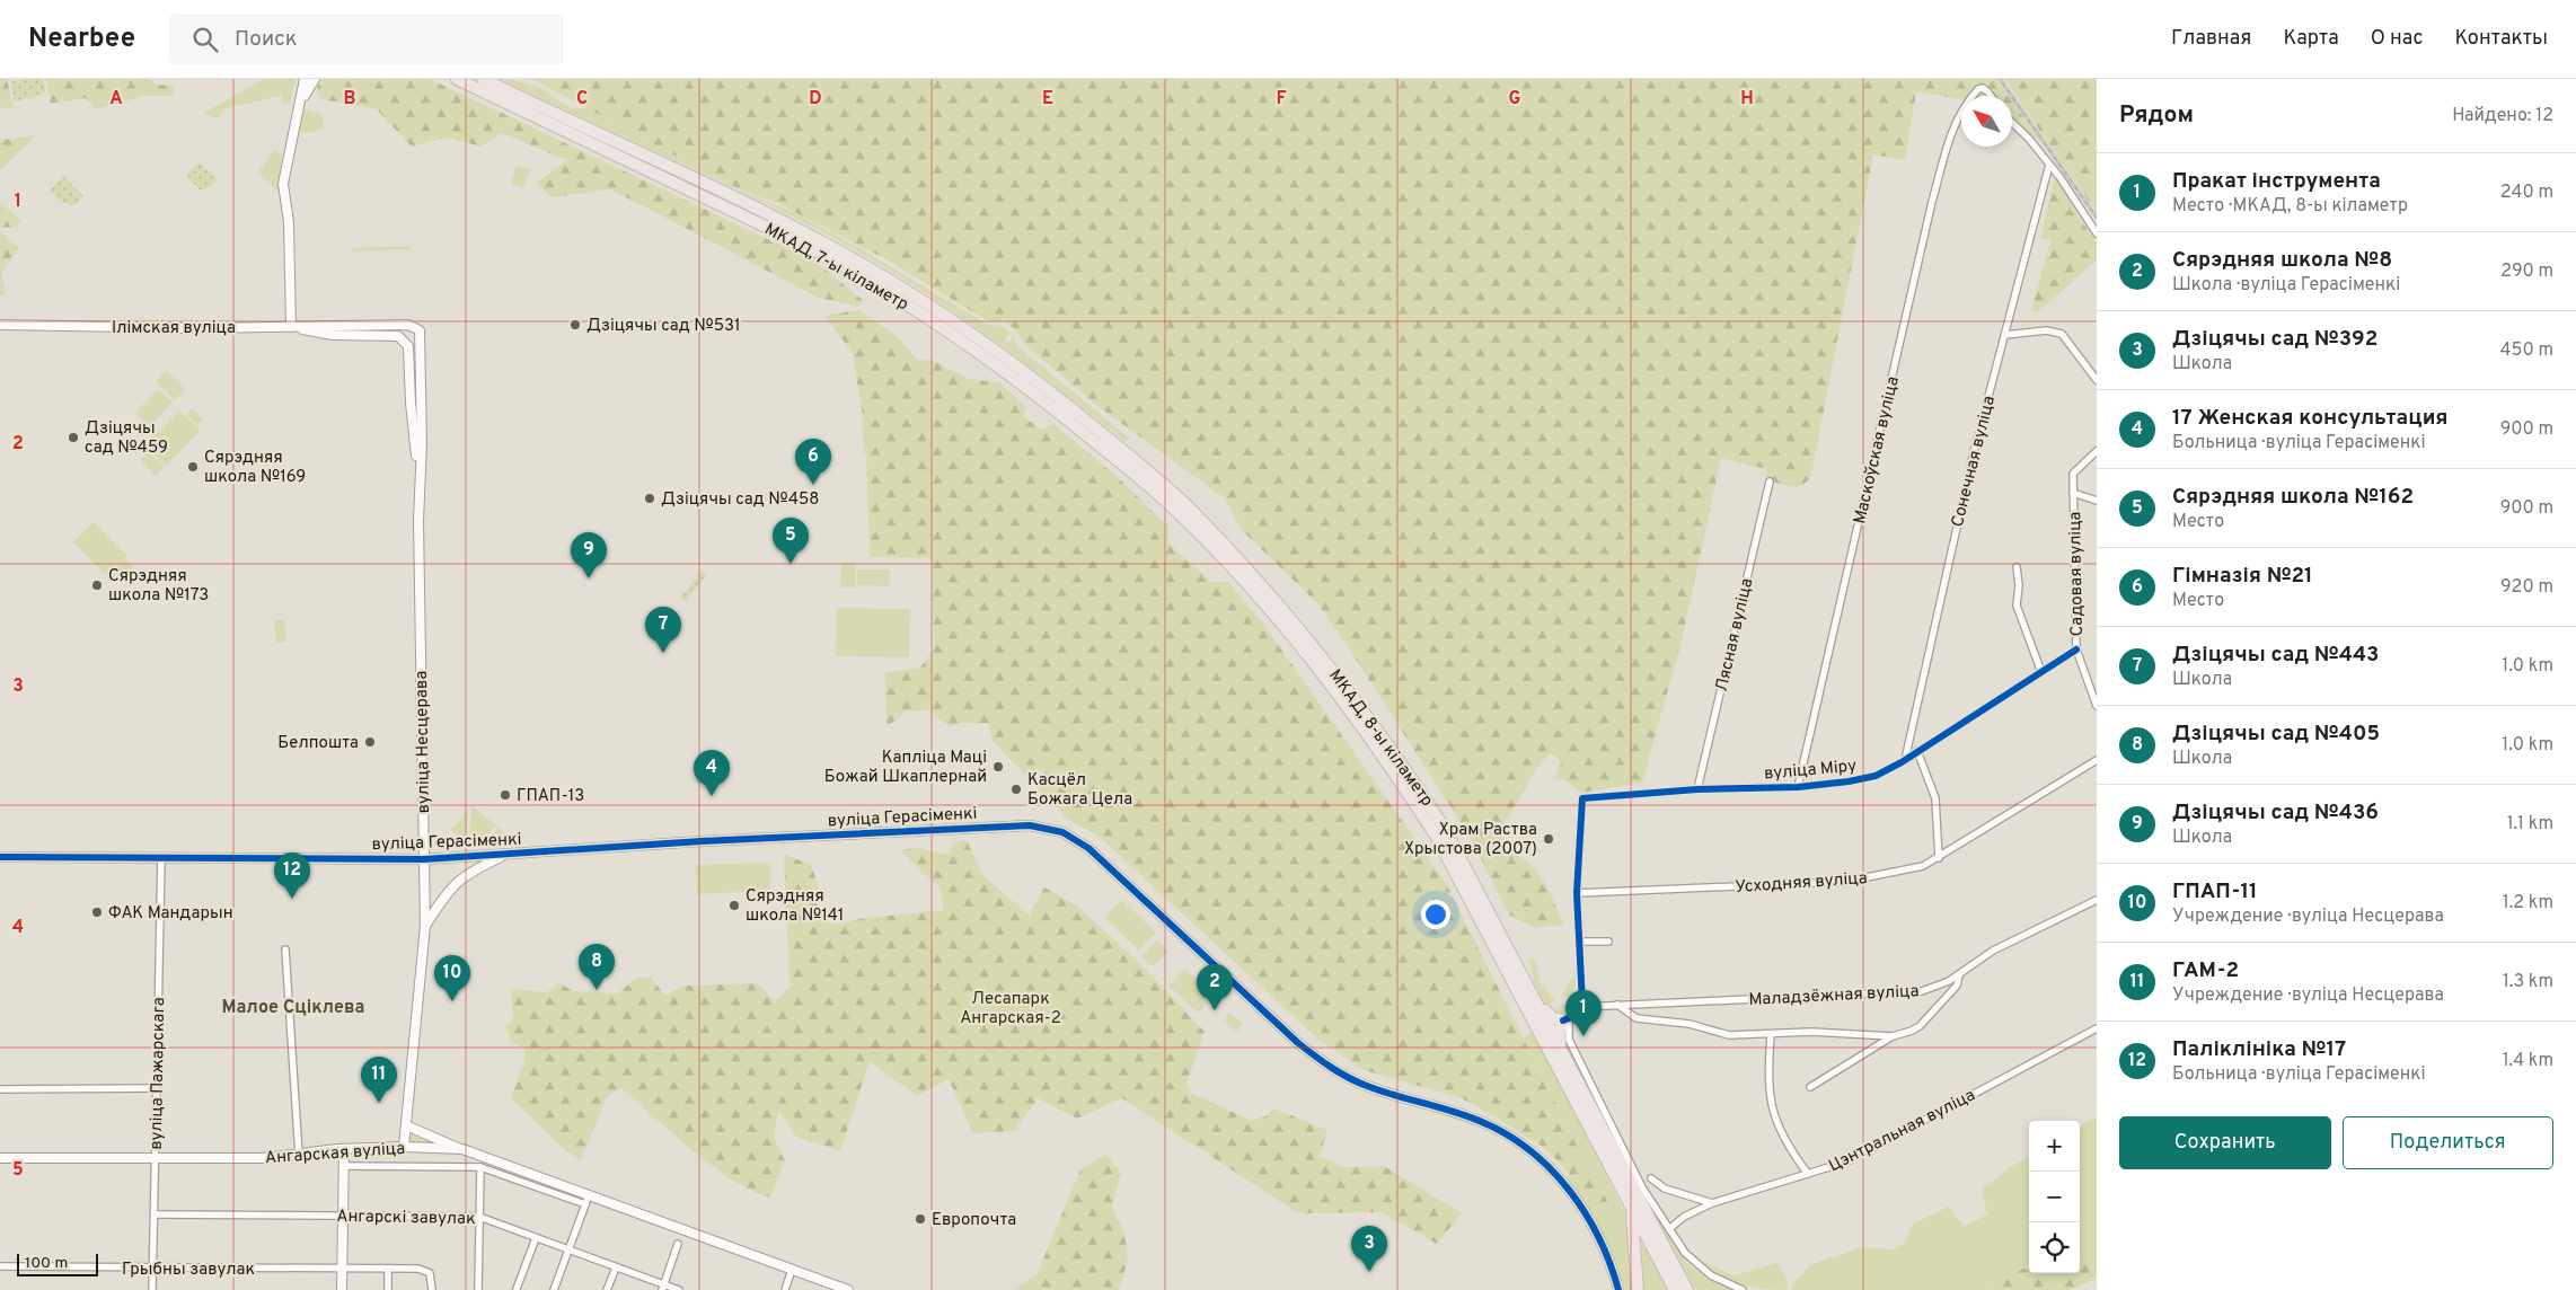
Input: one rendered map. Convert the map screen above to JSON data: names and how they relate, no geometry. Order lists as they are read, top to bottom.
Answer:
{
  "streets": {
    "highway": ["МКАД, 7-ы кіламетр", "МКАД, 8-ы кіламетр"],
    "street": [
      "Ілімская вуліца",
      "Маскоўская вуліца",
      "Сонечная вуліца",
      "Садовая вуліца",
      "Лясная вуліца",
      "вуліца Несцерава",
      "вуліца Міру",
      "вуліца Герасіменкі",
      "Усходняя вуліца",
      "Маладзёжная вуліца",
      "вуліца Пажарскага",
      "Цэнтральная вуліца",
      "Ангарская вуліца",
      "Ангарскі завулак",
      "Грыбны завулак"
    ]
  },
  "crossings": [
    ["МКАД, 7-ы кіламетр", "МКАД, 8-ы кіламетр"],
    ["Маскоўская вуліца", "вуліца Міру"],
    ["Сонечная вуліца", "вуліца Міру"],
    ["Садовая вуліца", "вуліца Міру"],
    ["Лясная вуліца", "вуліца Міру"],
    ["вуліца Несцерава", "вуліца Герасіменкі"],
    ["вуліца Несцерава", "Ангарская вуліца"],
    ["вуліца Міру", "Усходняя вуліца"],
    ["вуліца Герасіменкі", "вуліца Пажарскага"],
    ["вуліца Пажарскага", "Ангарская вуліца"],
    ["вуліца Пажарскага", "Ангарскі завулак"],
    ["вуліца Пажарскага", "Грыбны завулак"]
  ],
  "districts": ["Малое Сціклева"],
  "parks": ["Лесапарк Ангарская-2"],
  "places": [
    "Дзіцячы сад №531",
    "Дзіцячы сад №459",
    "Сярэдняя школа №169",
    "Дзіцячы сад №458",
    "Сярэдняя школа №173",
    "Белпошта",
    "Капліца Маці Божай Шкаплернай",
    "Касцёл Божага Цела",
    "ГПАП-13",
    "Храм Раства Хрыстова (2007)",
    "Сярэдняя школа №141",
    "ФАК Мандарын",
    "Европочта"
  ],
  "scale_bar": "100 m",
  "north": "top left",
  "page": {
    "header": "Nearbee",
    "search": "Поиск",
    "nav": [
      "Главная",
      "Карта",
      "О нас",
      "Контакты"
    ],
    "heading": ["Рядом", "Найдено: 12"],
    "list": [
      {
        "mark": "1",
        "name": "Пракат інструмента",
        "note": "Место · МКАД, 8-ы кіламетр",
        "value": "240 m"
      },
      {
        "mark": "2",
        "name": "Сярэдняя школа №8",
        "note": "Школа · вуліца Герасіменкі",
        "value": "290 m"
      },
      {
        "mark": "3",
        "name": "Дзіцячы сад №392",
        "note": "Школа",
        "value": "450 m"
      },
      {
        "mark": "4",
        "name": "17 Женская консультация",
        "note": "Больница · вуліца Герасіменкі",
        "value": "900 m"
      },
      {
        "mark": "5",
        "name": "Сярэдняя школа №162",
        "note": "Место",
        "value": "900 m"
      },
      {
        "mark": "6",
        "name": "Гімназія №21",
        "note": "Место",
        "value": "920 m"
      },
      {
        "mark": "7",
        "name": "Дзіцячы сад №443",
        "note": "Школа",
        "value": "1.0 km"
      },
      {
        "mark": "8",
        "name": "Дзіцячы сад №405",
        "note": "Школа",
        "value": "1.0 km"
      },
      {
        "mark": "9",
        "name": "Дзіцячы сад №436",
        "note": "Школа",
        "value": "1.1 km"
      },
      {
        "mark": "10",
        "name": "ГПАП-11",
        "note": "Учреждение · вуліца Несцерава",
        "value": "1.2 km"
      },
      {
        "mark": "11",
        "name": "ГАМ-2",
        "note": "Учреждение · вуліца Несцерава",
        "value": "1.3 km"
      },
      {
        "mark": "12",
        "name": "Паліклініка №17",
        "note": "Больница · вуліца Герасіменкі",
        "value": "1.4 km"
      }
    ],
    "pins": [
      "6",
      "5",
      "9",
      "7",
      "4",
      "12",
      "8",
      "10",
      "2",
      "1",
      "11",
      "3"
    ],
    "buttons": ["Сохранить", "Поделиться"],
    "map_buttons": ["+", "−"],
    "scale": "100 m"
  },
  "grid": {
    "columns": [
      "A",
      "B",
      "C",
      "D",
      "E",
      "F",
      "G",
      "H"
    ],
    "rows": [
      "1",
      "2",
      "3",
      "4",
      "5"
    ]
  }
}
